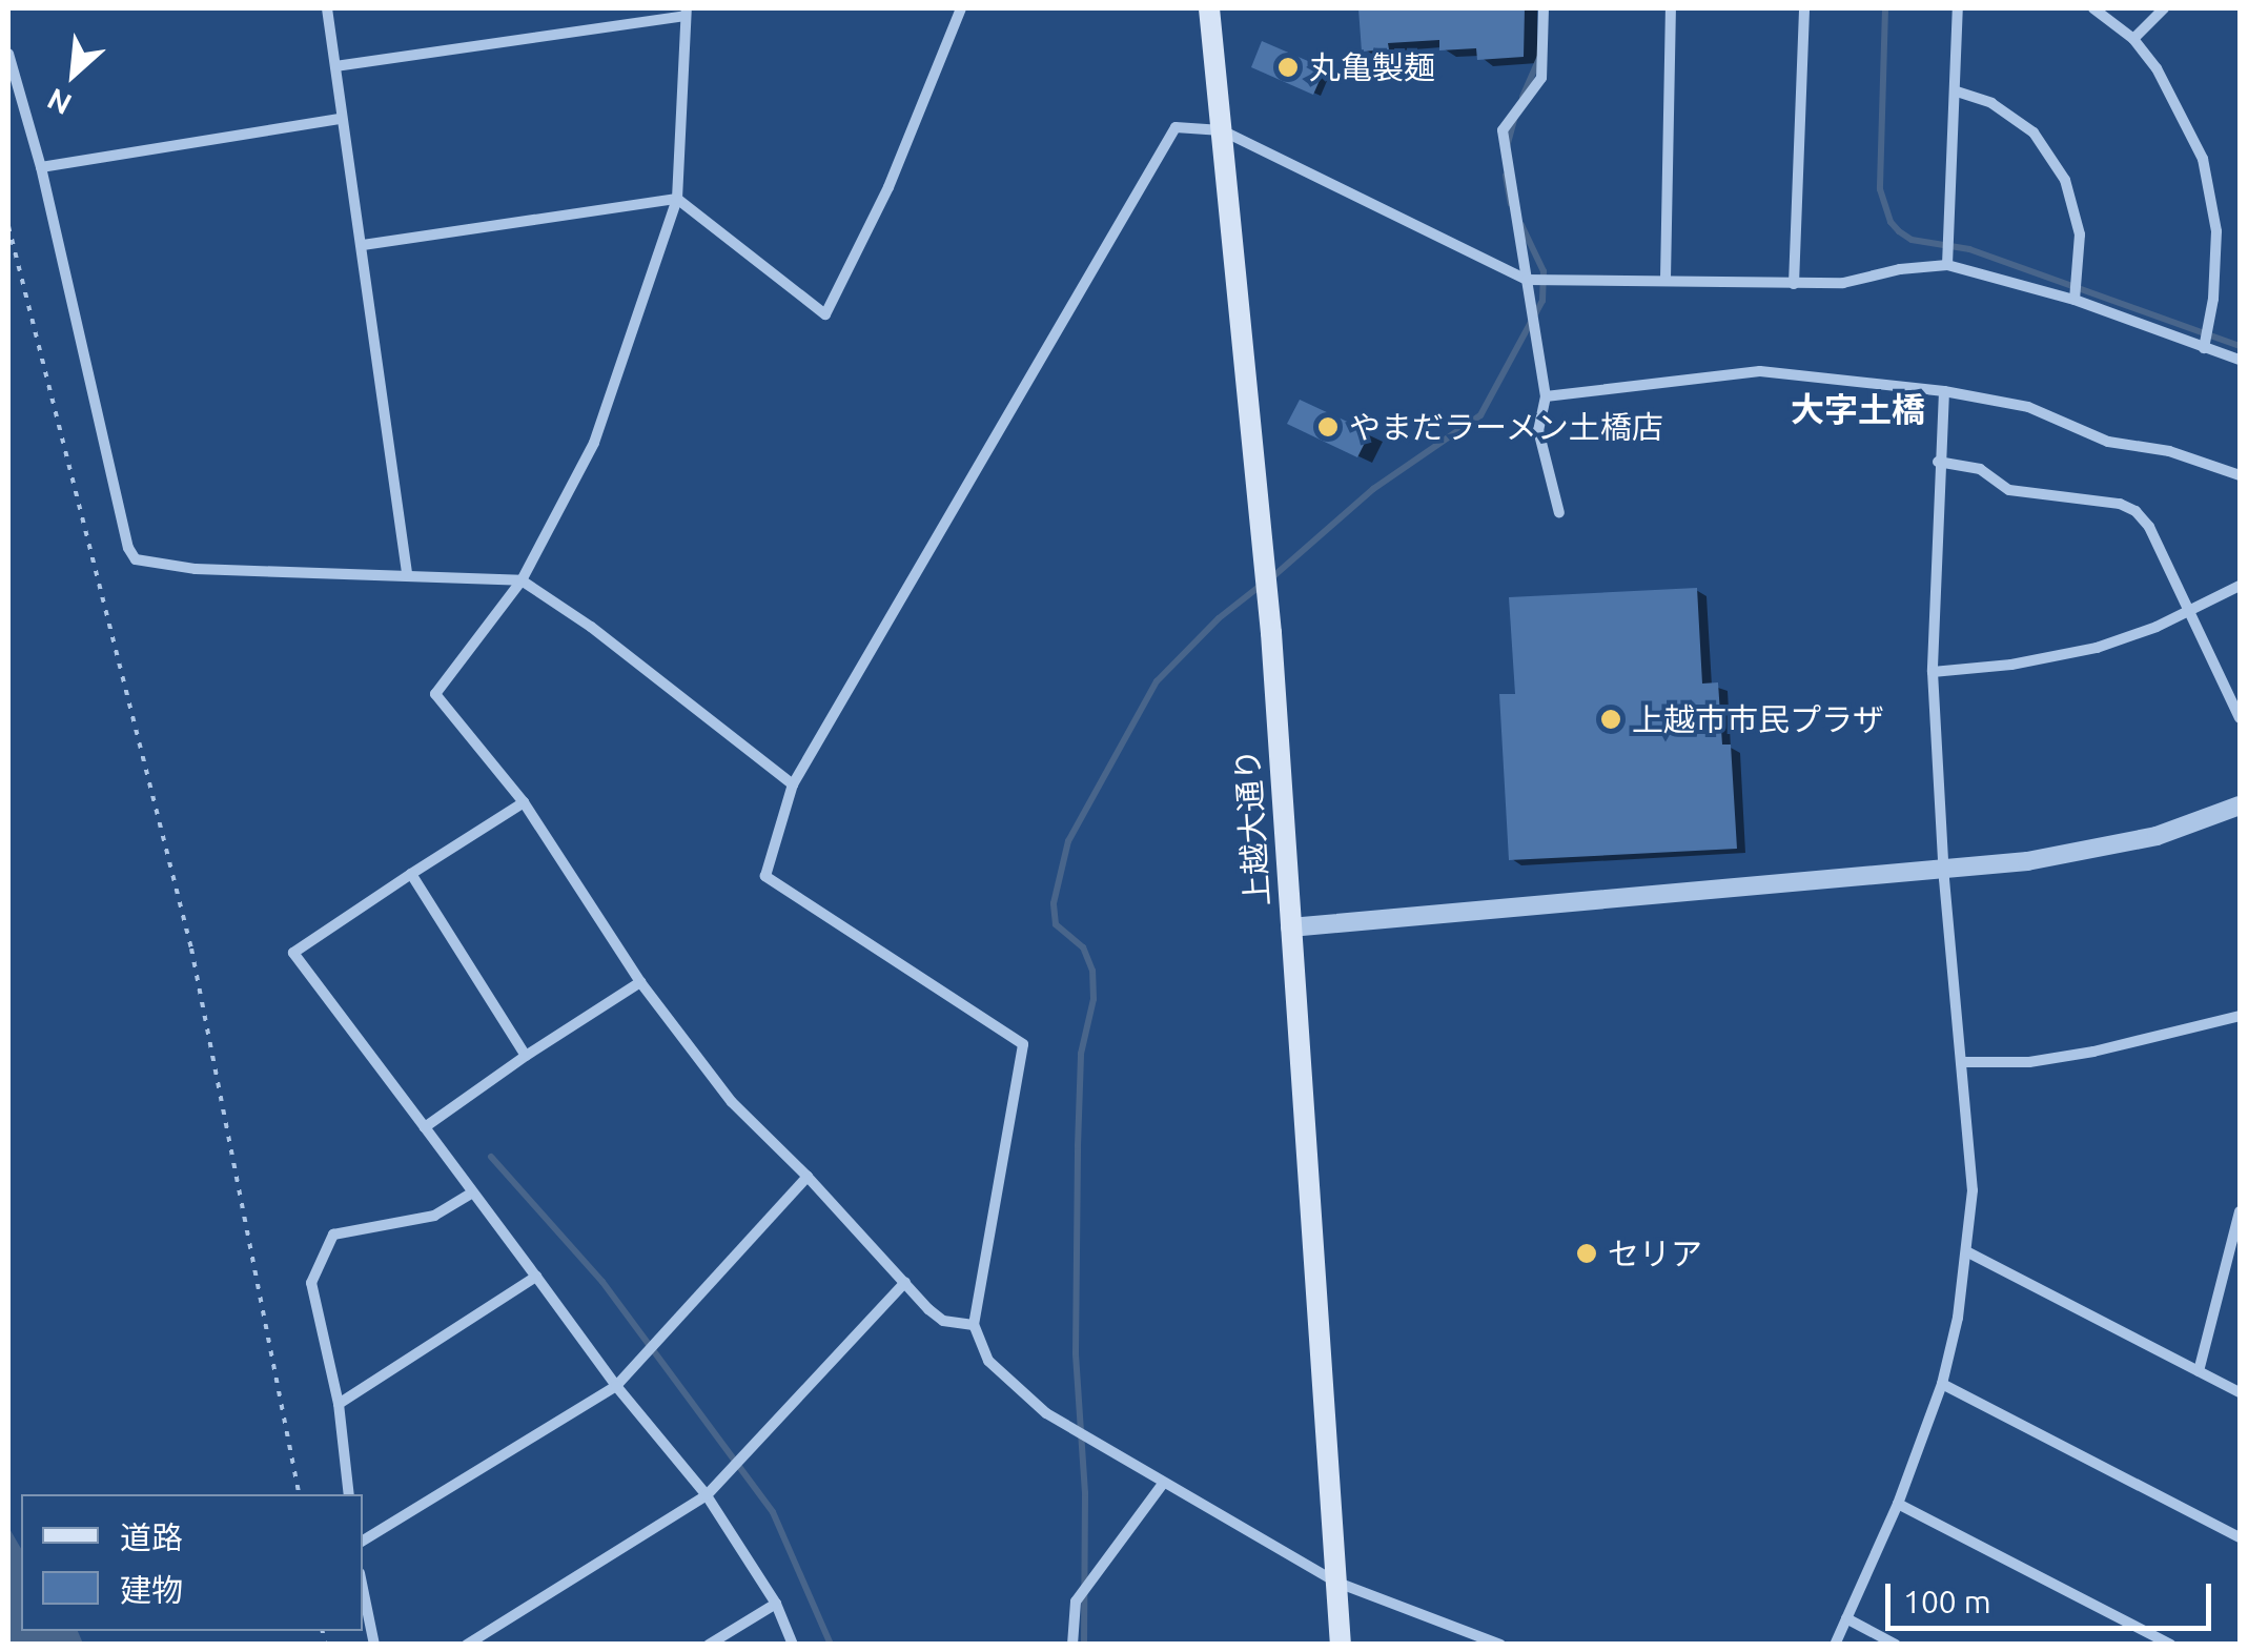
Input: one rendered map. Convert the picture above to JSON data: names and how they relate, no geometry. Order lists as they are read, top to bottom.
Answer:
{
  "streets": {
    "main road": ["上越大通り"]
  },
  "districts": ["大字土橋"],
  "places": [
    "丸亀製麺",
    "やまだラーメン土橋店",
    "上越市市民プラザ",
    "セリア"
  ],
  "legend": ["道路", "建物"],
  "scale_bar": "100 m",
  "north": "bottom left"
}
